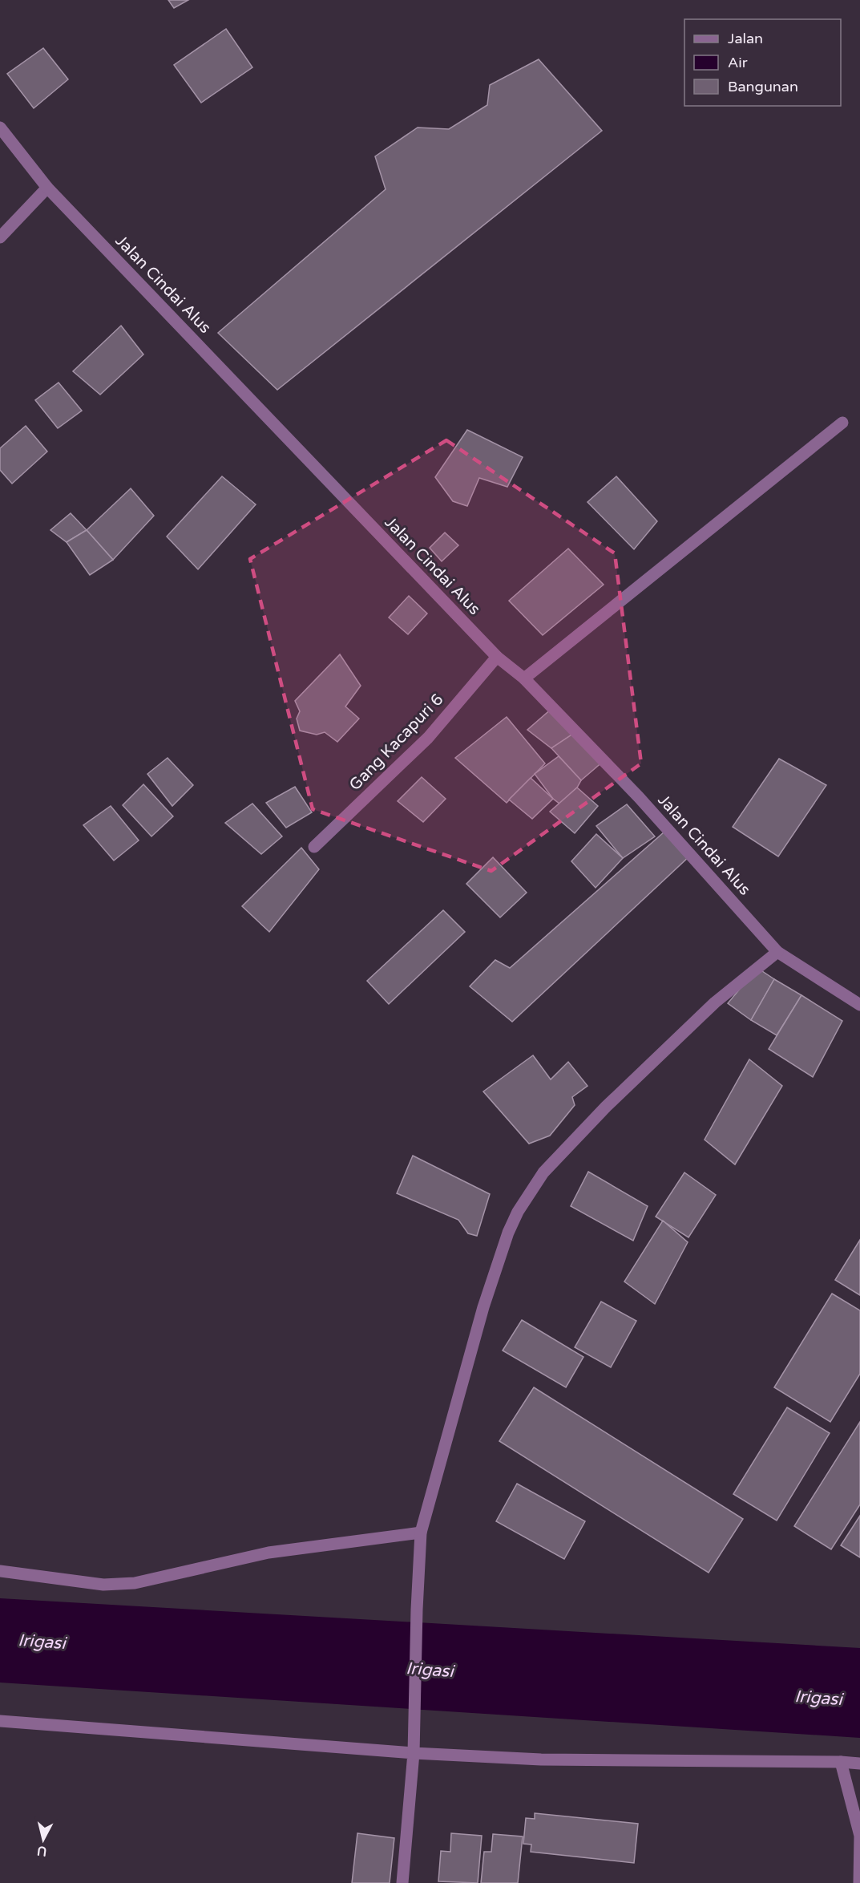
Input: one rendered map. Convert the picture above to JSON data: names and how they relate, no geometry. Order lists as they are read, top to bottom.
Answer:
{
  "streets": {
    "street": ["Jalan Cindai Alus", "Gang Kacapuri 6"]
  },
  "crossings": [
    ["Jalan Cindai Alus", "Gang Kacapuri 6"]
  ],
  "water": ["Irigasi"],
  "legend": ["Jalan", "Air", "Bangunan"],
  "north": "bottom"
}
